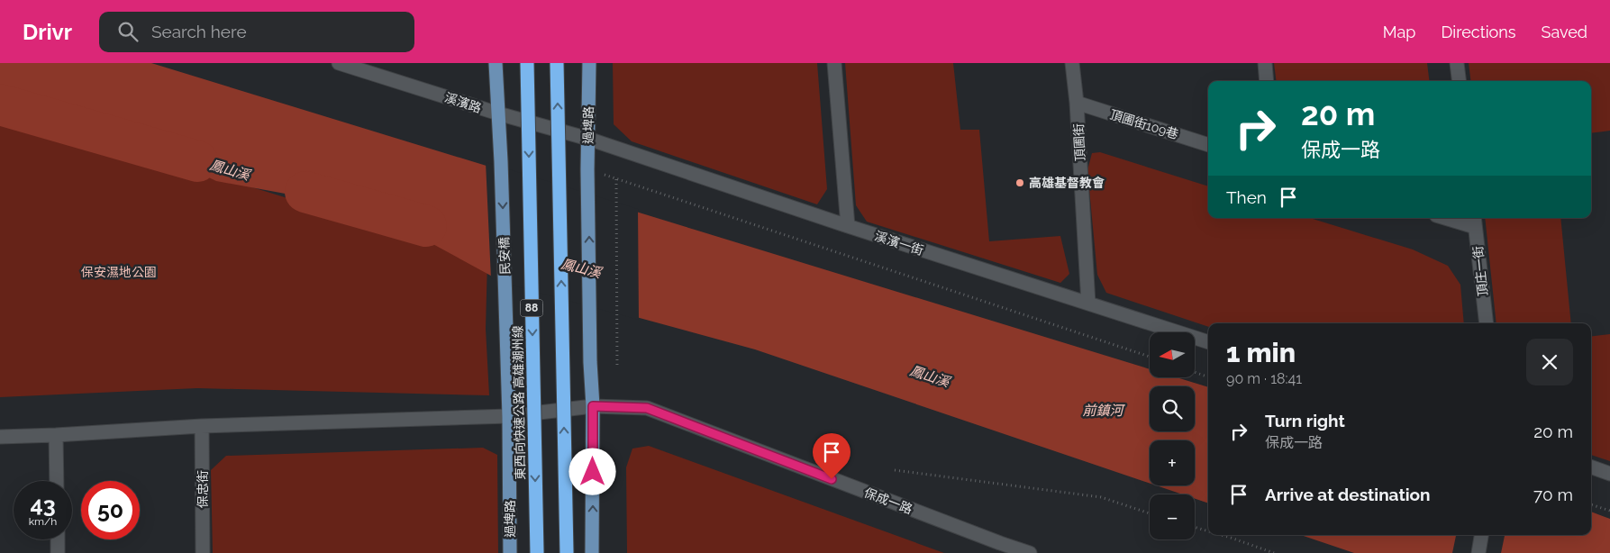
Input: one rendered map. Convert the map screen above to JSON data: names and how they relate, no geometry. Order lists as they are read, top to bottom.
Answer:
{
  "streets": {
    "highway": ["88", "東西向快速公路 高雄潮州線"],
    "main road": ["過埤路", "民安橋"],
    "street": [
      "溪濱路",
      "頂圃街109巷",
      "頂圃街",
      "溪濱一街",
      "頂庄一街",
      "保忠街",
      "保成一路"
    ]
  },
  "crossings": [
    ["溪濱路", "過埤路"],
    ["溪濱路", "溪濱一街"],
    ["溪濱路", "民安橋"],
    ["頂圃街109巷", "頂圃街"],
    ["過埤路", "溪濱一街"],
    ["過埤路", "民安橋"],
    ["過埤路", "保成一路"],
    ["頂圃街", "溪濱一街"],
    ["保忠街", "保成一路"]
  ],
  "one_way": ["過埤路", "民安橋"],
  "water": ["鳳山溪", "前鎮河"],
  "parks": ["保安濕地公園"],
  "places": ["高雄基督教會"],
  "north": "left",
  "page": {
    "header": "Drivr",
    "search": "Search here",
    "nav": ["Map", "Directions", "Saved"],
    "turn": ["20 m", "保成一路"],
    "then": "Then",
    "heading": ["1 min", "90 m · 18:41"],
    "map_buttons": ["+", "−"],
    "list": [
      {
        "name": "Turn right",
        "note": "保成一路",
        "value": "20 m"
      },
      {
        "name": "Arrive at destination",
        "value": "70 m"
      }
    ],
    "speed": "43 km/h",
    "limit": "50"
  }
}
